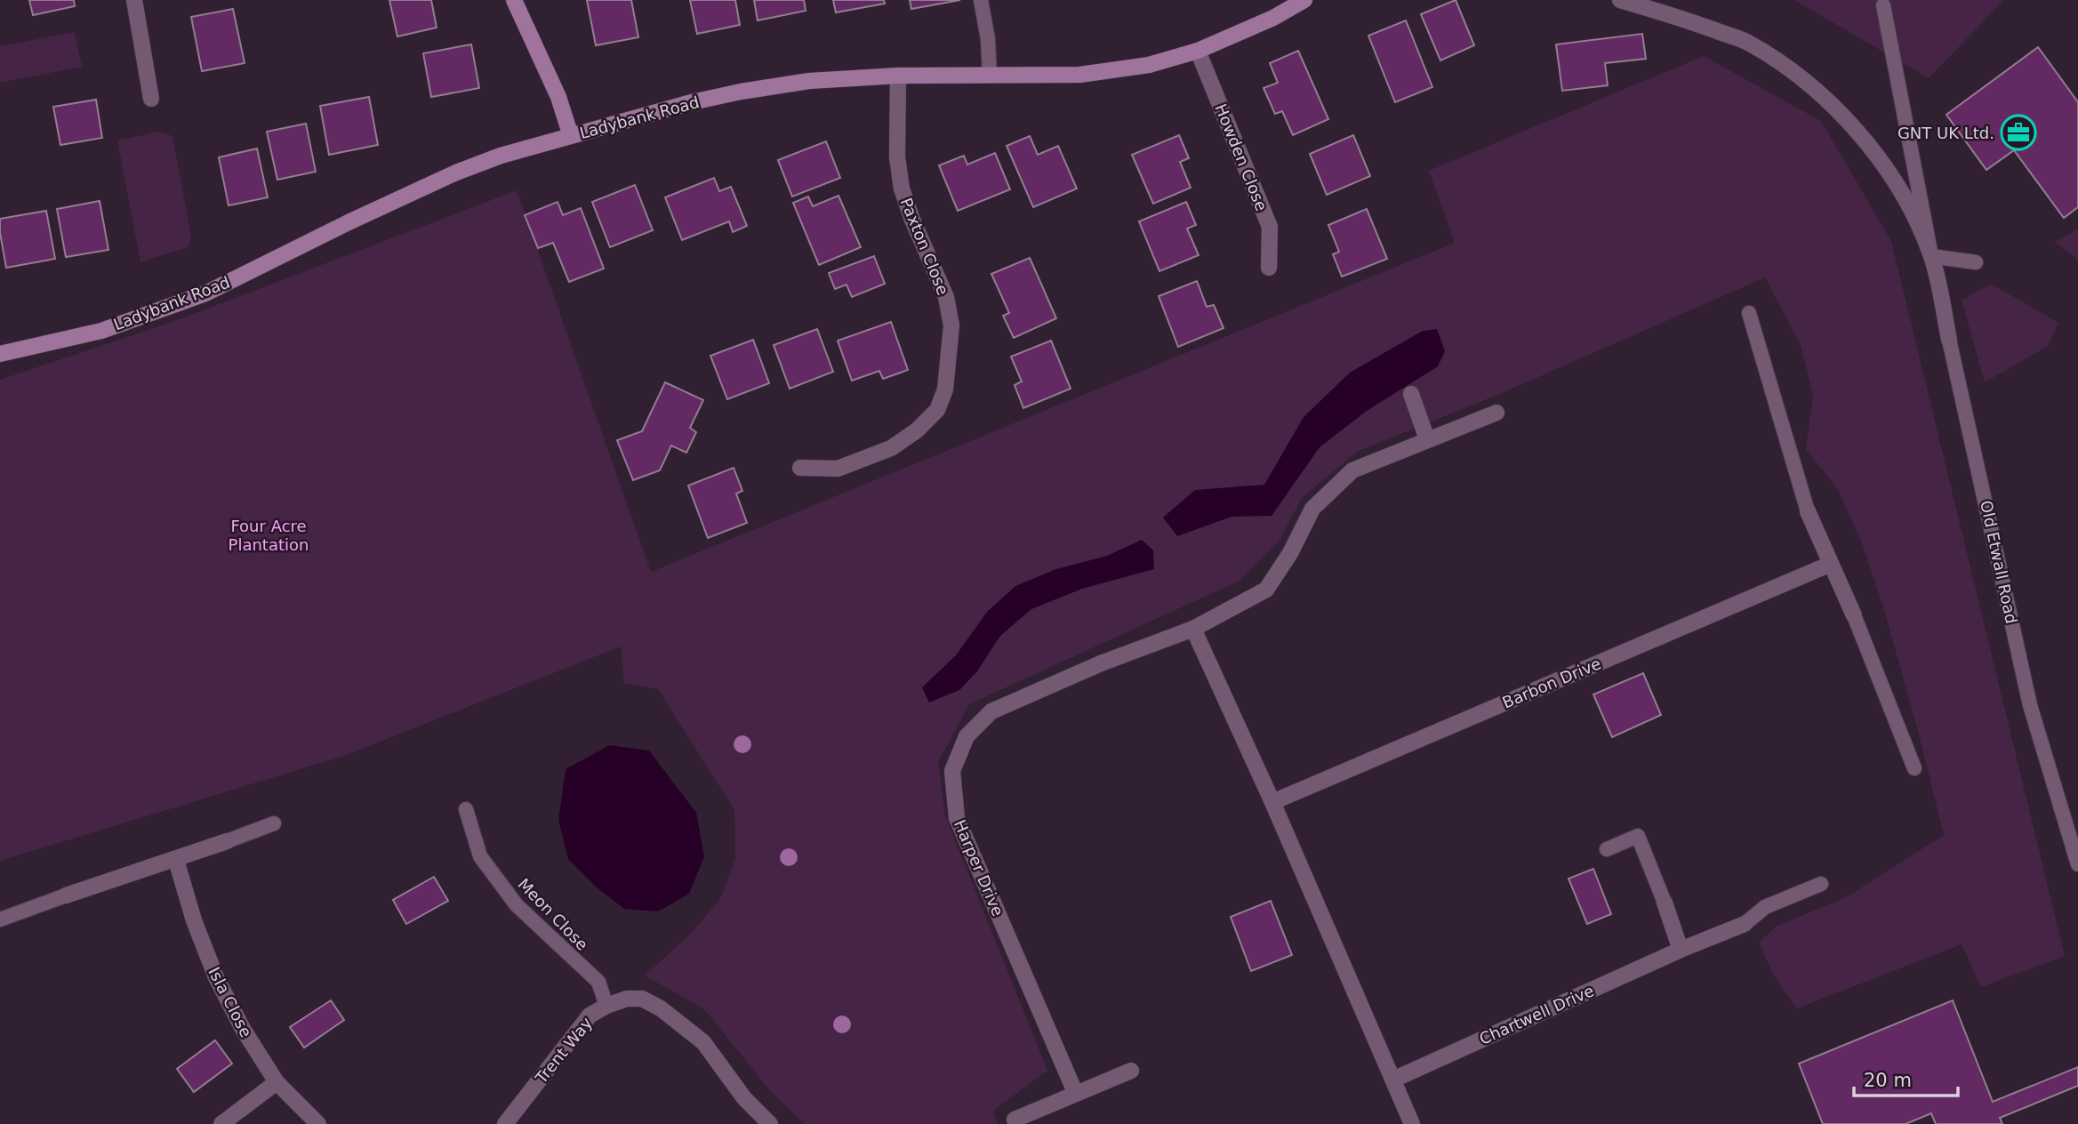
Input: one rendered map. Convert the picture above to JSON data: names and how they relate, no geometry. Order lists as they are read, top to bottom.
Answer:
{
  "streets": {
    "street": [
      "Ladybank Road",
      "Howden Close",
      "Paxton Close",
      "Old Etwall Road",
      "Barbon Drive",
      "Harper Drive",
      "Isla Close",
      "Chartwell Drive",
      "Trent Way"
    ],
    "lane": ["Meon Close"]
  },
  "crossings": [
    ["Ladybank Road", "Howden Close"],
    ["Ladybank Road", "Paxton Close"],
    ["Meon Close", "Trent Way"]
  ],
  "parks": ["Four Acre Plantation"],
  "places": {
    "office": ["GNT UK Ltd."]
  },
  "scale_bar": "20 m"
}
